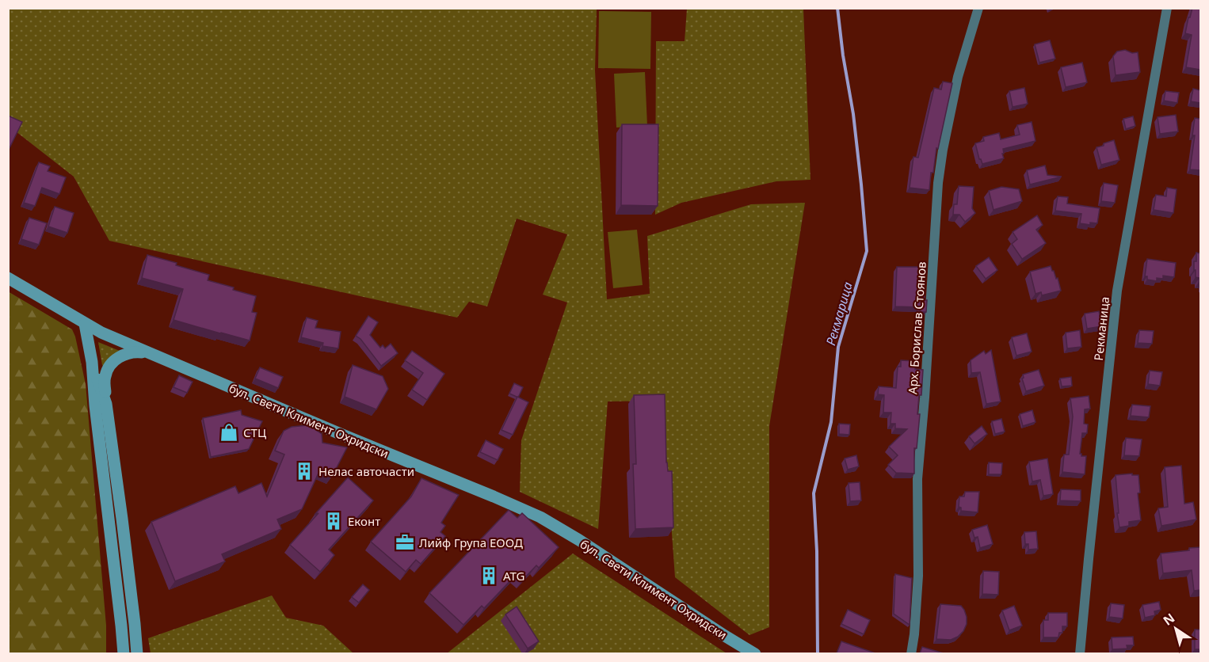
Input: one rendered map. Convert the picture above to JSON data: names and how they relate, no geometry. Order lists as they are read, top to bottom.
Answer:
{
  "streets": {
    "main road": ["бул. Свети Климент Охридски"],
    "street": ["Арх. Борислав Стоянов", "Рекманица"]
  },
  "water": ["Рекмарица"],
  "places": {
    "shop": ["СТЦ"],
    "building": ["Нелас авточасти", "Еконт", "ATG"],
    "office": ["Лийф Група ЕООД"]
  },
  "north": "top left"
}
